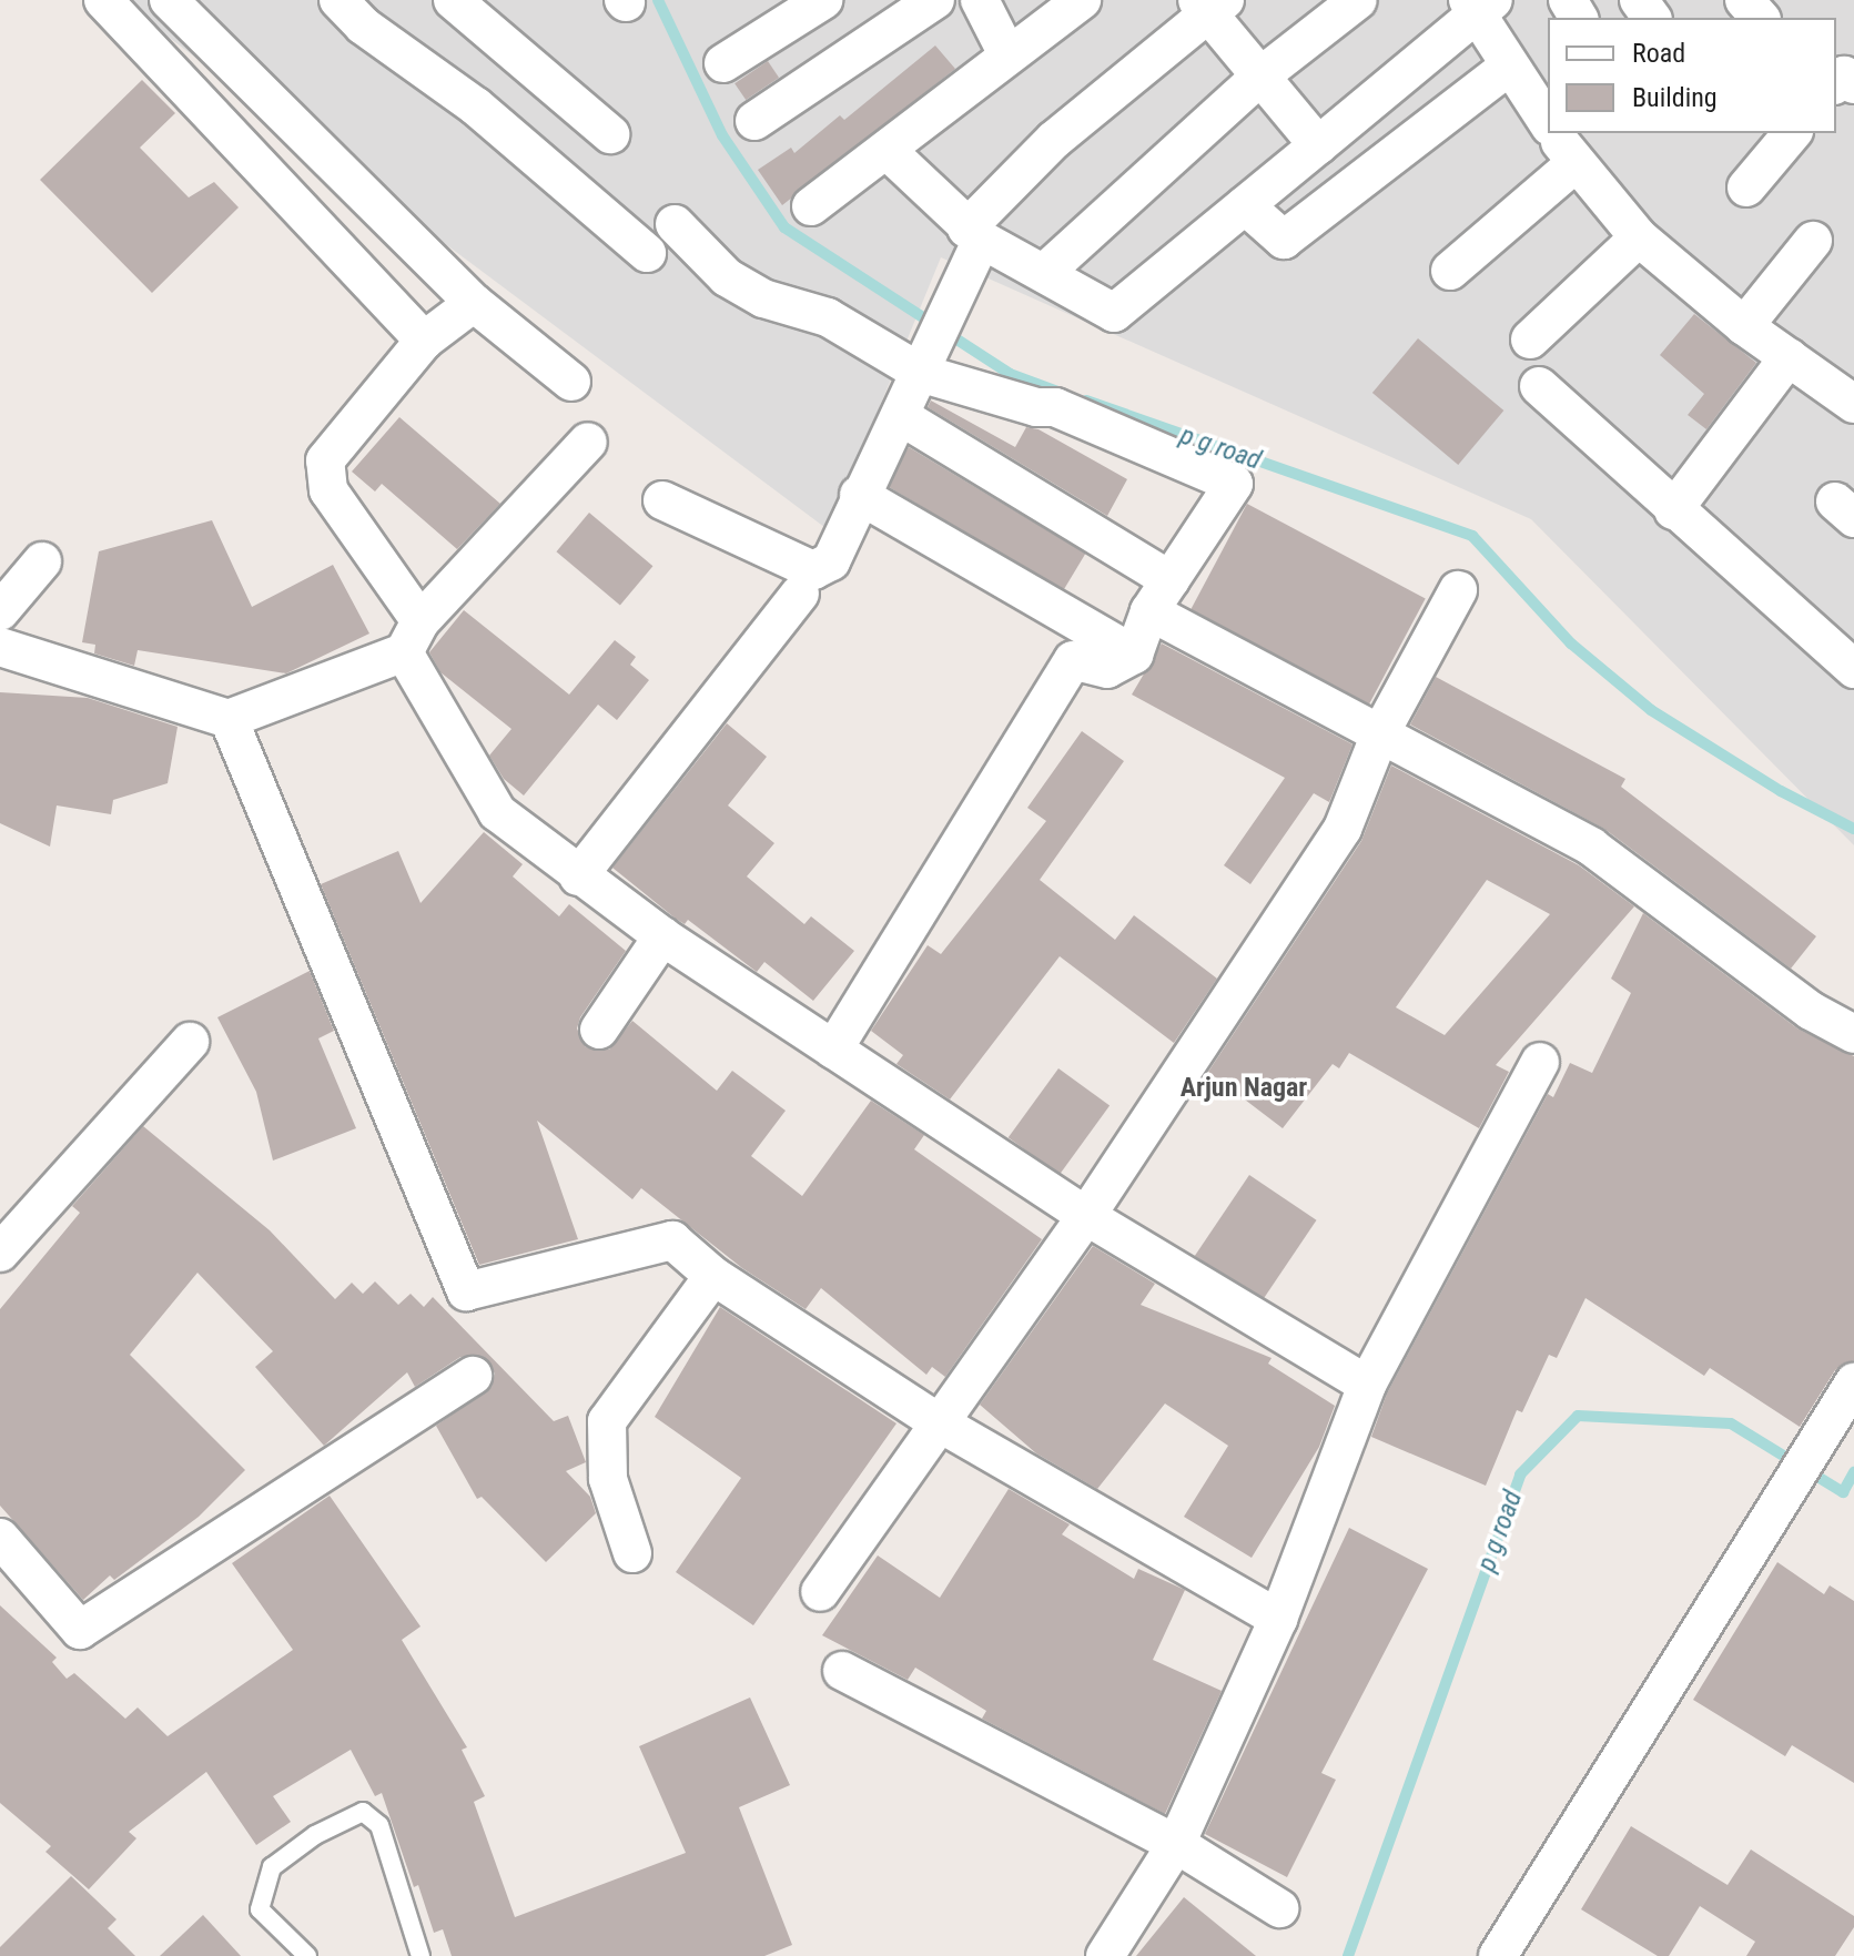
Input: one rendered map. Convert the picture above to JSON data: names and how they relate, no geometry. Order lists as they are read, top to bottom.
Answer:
{
  "districts": ["Arjun Nagar"],
  "water": ["p g road"],
  "legend": ["Road", "Building"]
}
